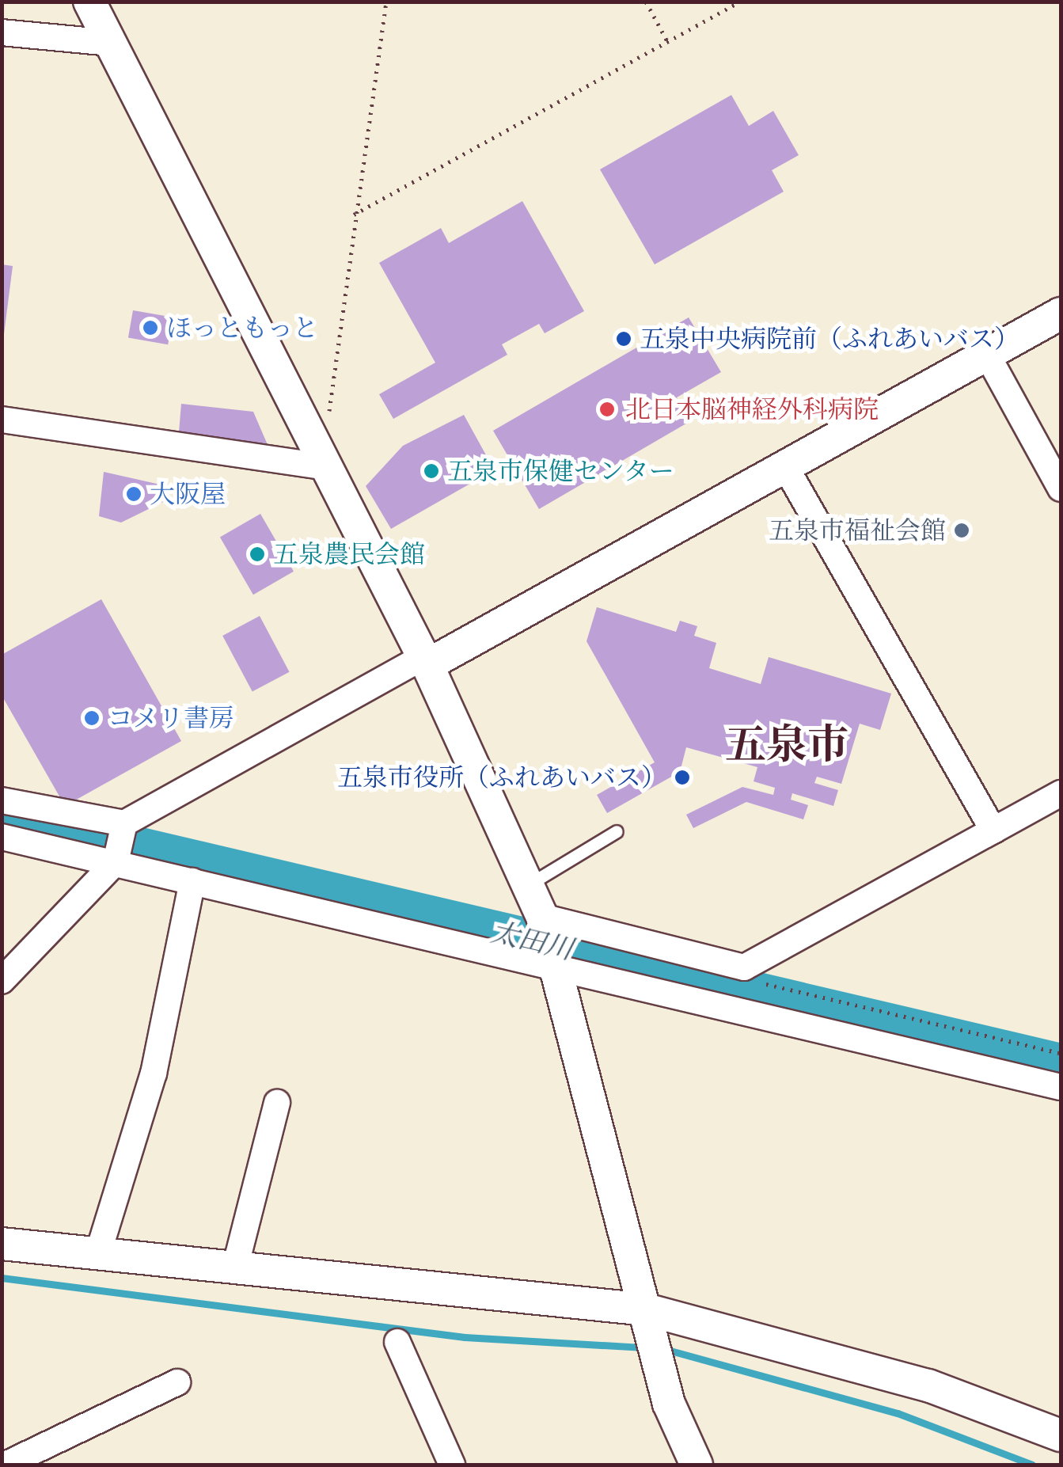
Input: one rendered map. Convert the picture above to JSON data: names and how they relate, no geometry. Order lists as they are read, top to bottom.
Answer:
{
  "districts": ["五泉市"],
  "water": ["太田川"],
  "places": [
    "ほっともっと",
    "五泉中央病院前（ふれあいバス）",
    "北日本脳神経外科病院",
    "五泉市保健センター",
    "大阪屋",
    "五泉市福祉会館",
    "五泉農民会館",
    "コメリ書房",
    "五泉市役所（ふれあいバス）"
  ]
}
